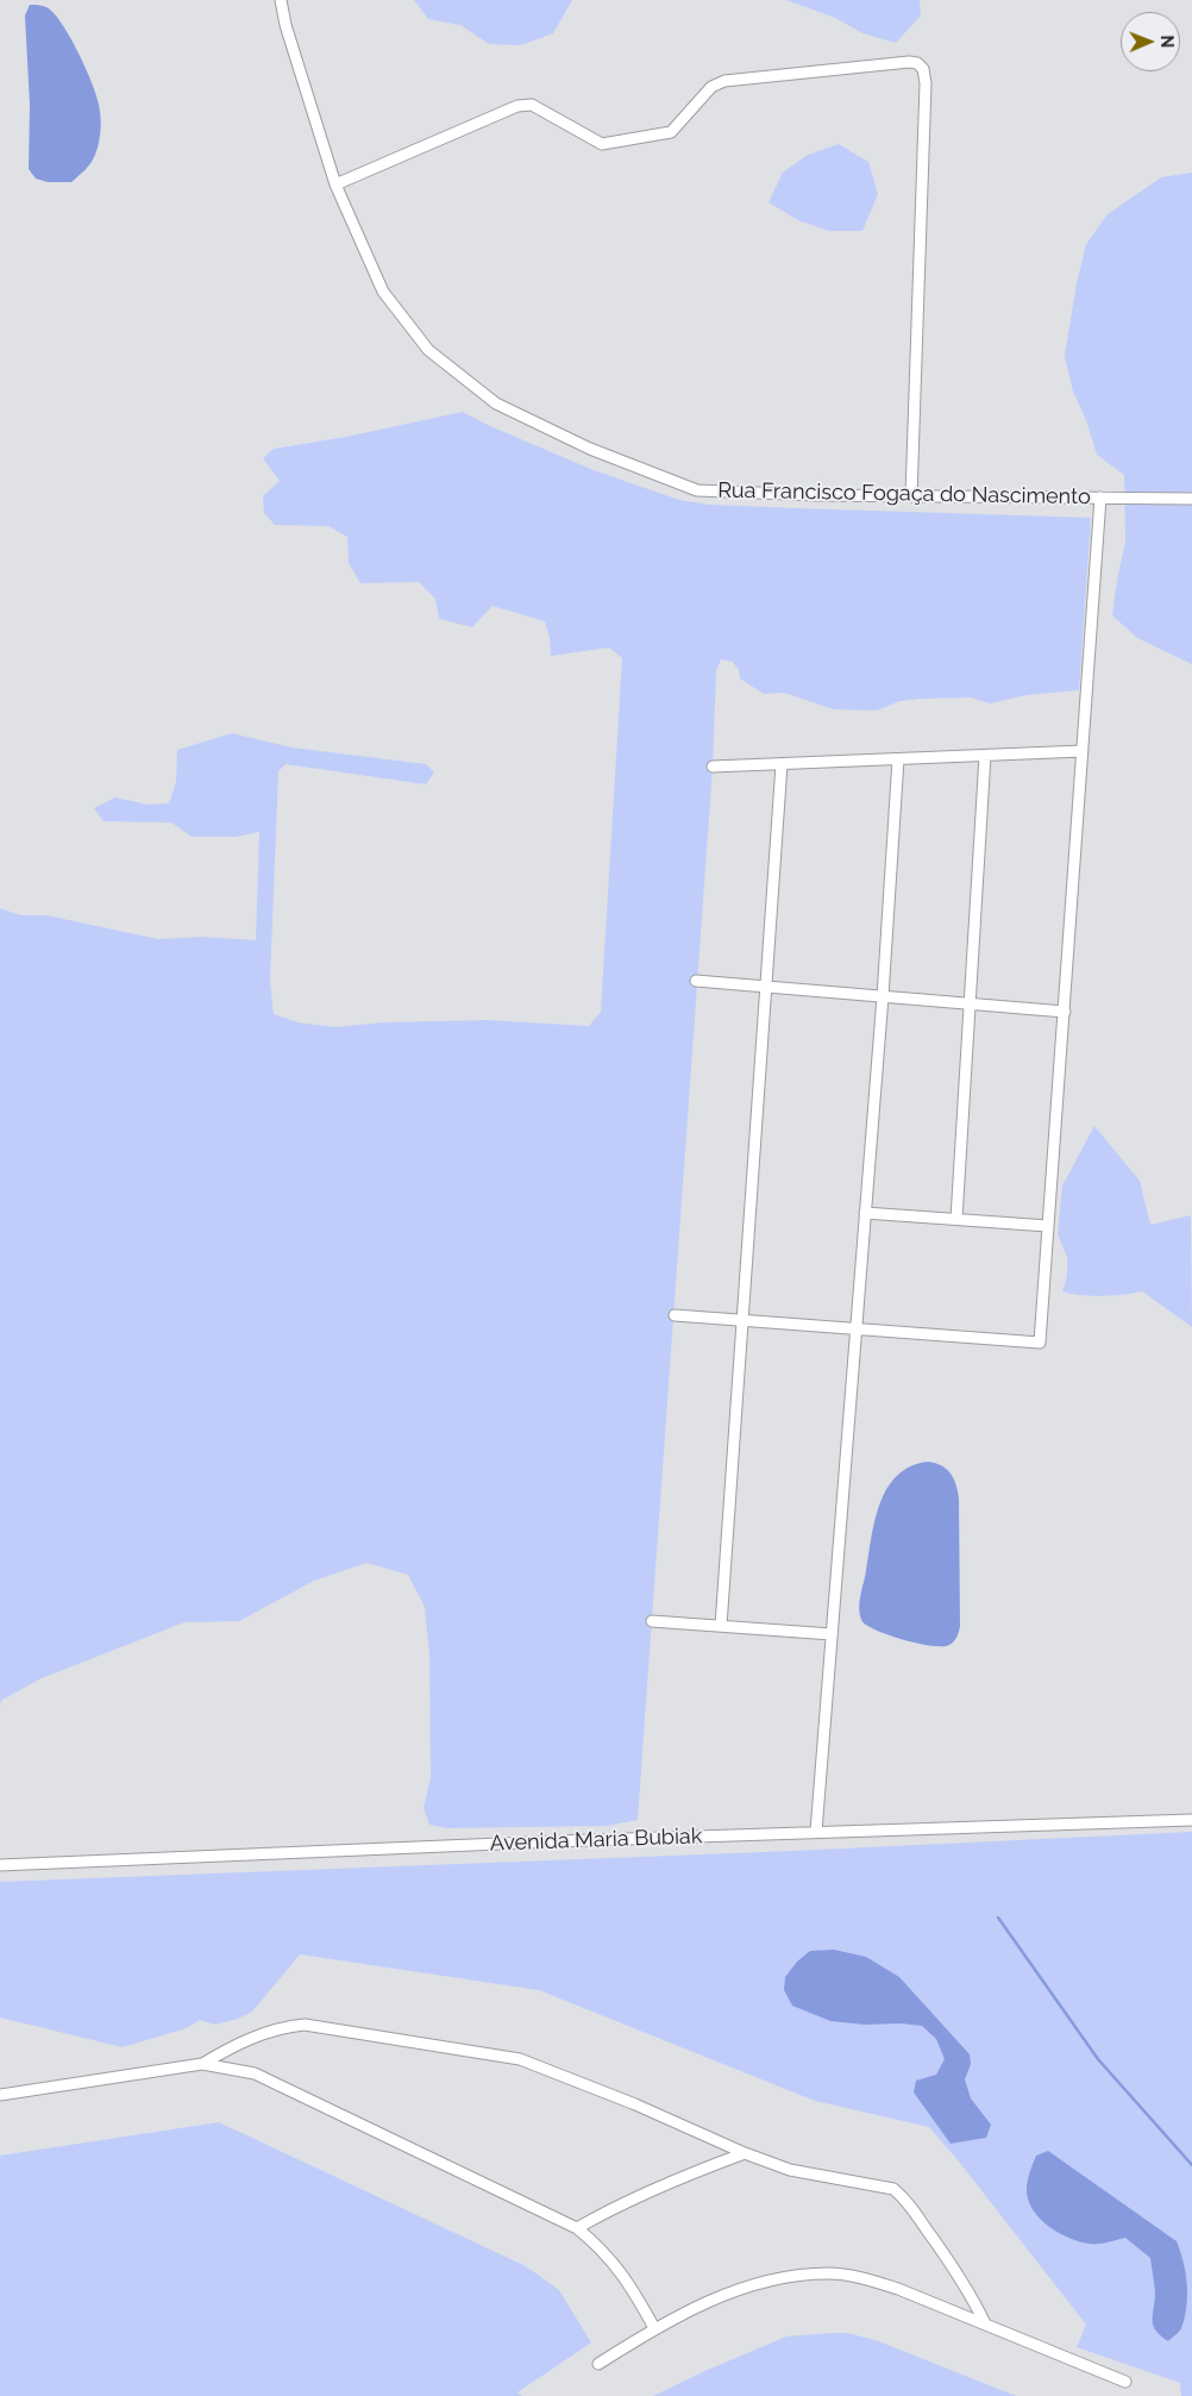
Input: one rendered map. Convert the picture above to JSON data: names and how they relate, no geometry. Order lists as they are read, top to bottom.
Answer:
{
  "streets": {
    "street": ["Rua Francisco Fogaça do Nascimento", "Avenida Maria Bubiak"]
  },
  "north": "right"
}
